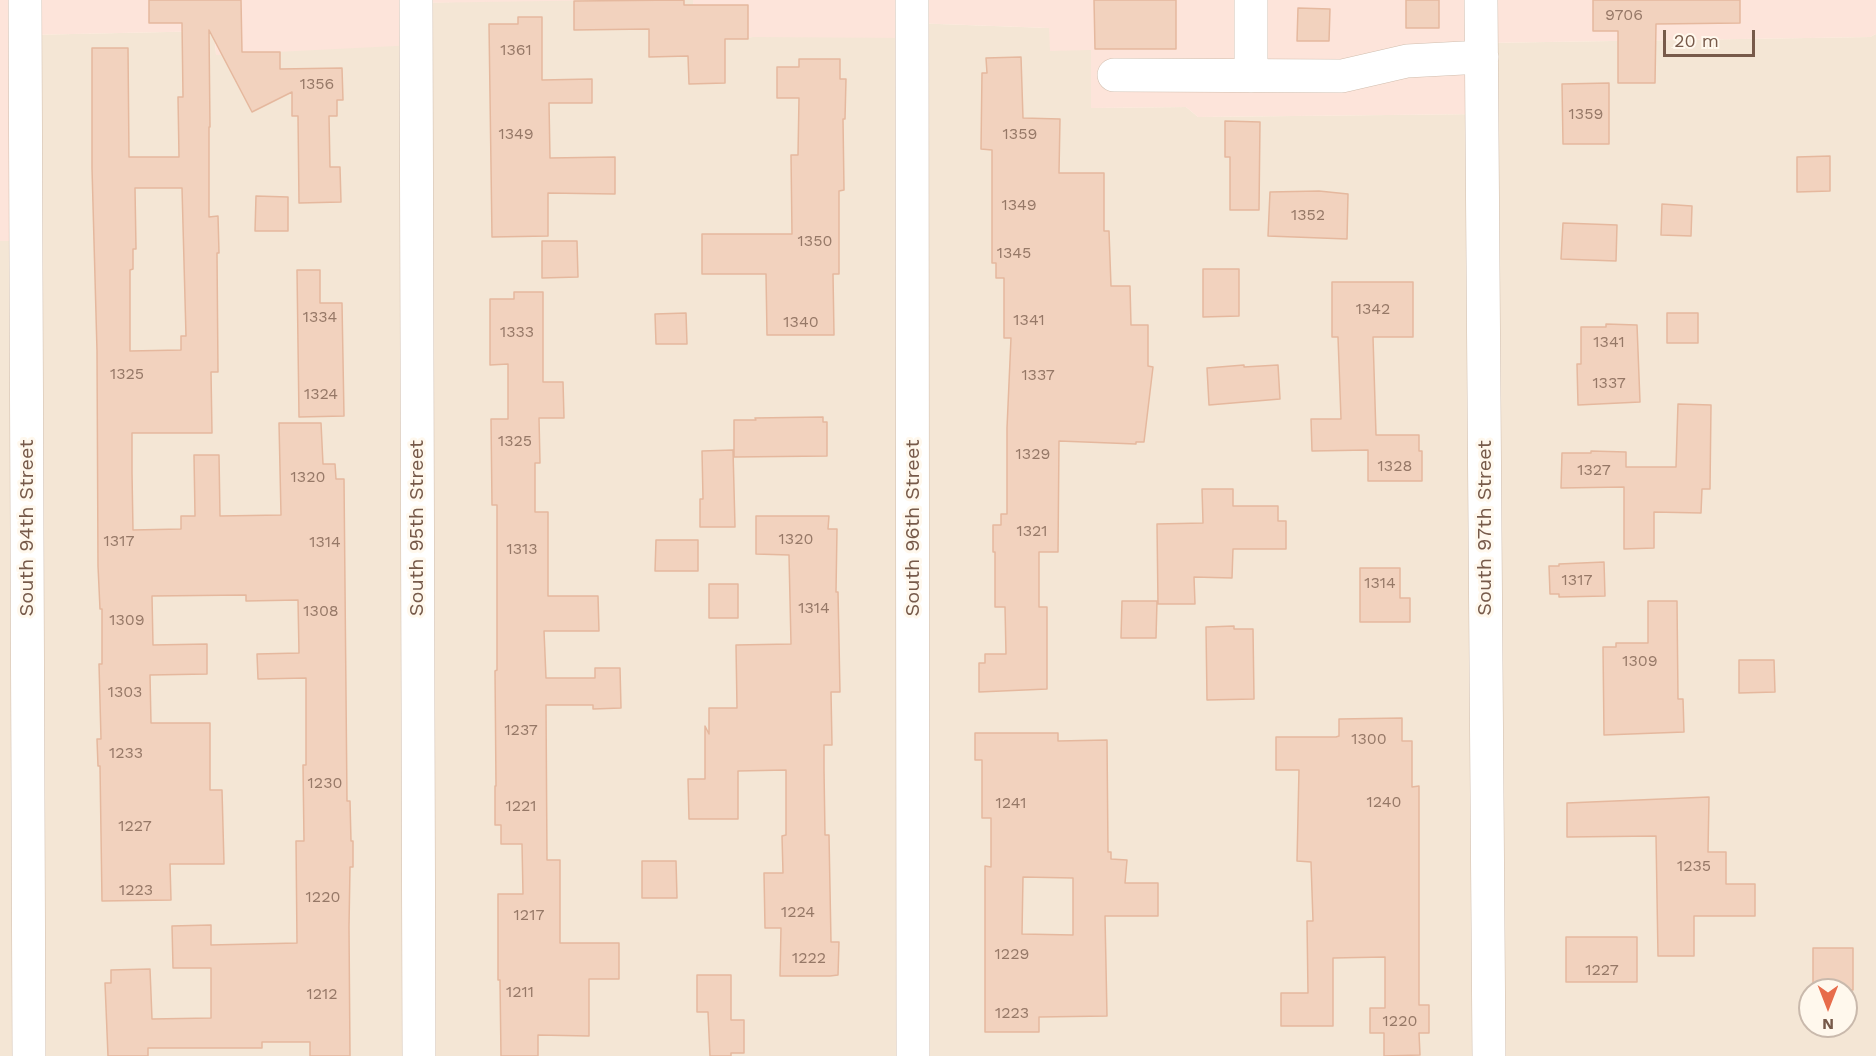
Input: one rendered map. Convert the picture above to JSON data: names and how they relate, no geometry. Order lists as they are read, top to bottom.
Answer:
{
  "streets": {
    "street": [
      "South 94th Street",
      "South 95th Street",
      "South 96th Street",
      "South 97th Street"
    ]
  },
  "house_numbers": [
    "9706",
    "1361",
    "1356",
    "1359",
    "1349",
    "1359",
    "1349",
    "1352",
    "1350",
    "1345",
    "1342",
    "1334",
    "1341",
    "1340",
    "1333",
    "1341",
    "1325",
    "1337",
    "1337",
    "1324",
    "1325",
    "1329",
    "1328",
    "1327",
    "1320",
    "1321",
    "1320",
    "1317",
    "1314",
    "1313",
    "1317",
    "1314",
    "1314",
    "1308",
    "1309",
    "1309",
    "1303",
    "1237",
    "1300",
    "1233",
    "1230",
    "1240",
    "1241",
    "1221",
    "1227",
    "1235",
    "1223",
    "1220",
    "1224",
    "1217",
    "1229",
    "1222",
    "1227",
    "1211",
    "1212",
    "1223",
    "1220"
  ],
  "scale_bar": "20 m",
  "north": "bottom"
}
